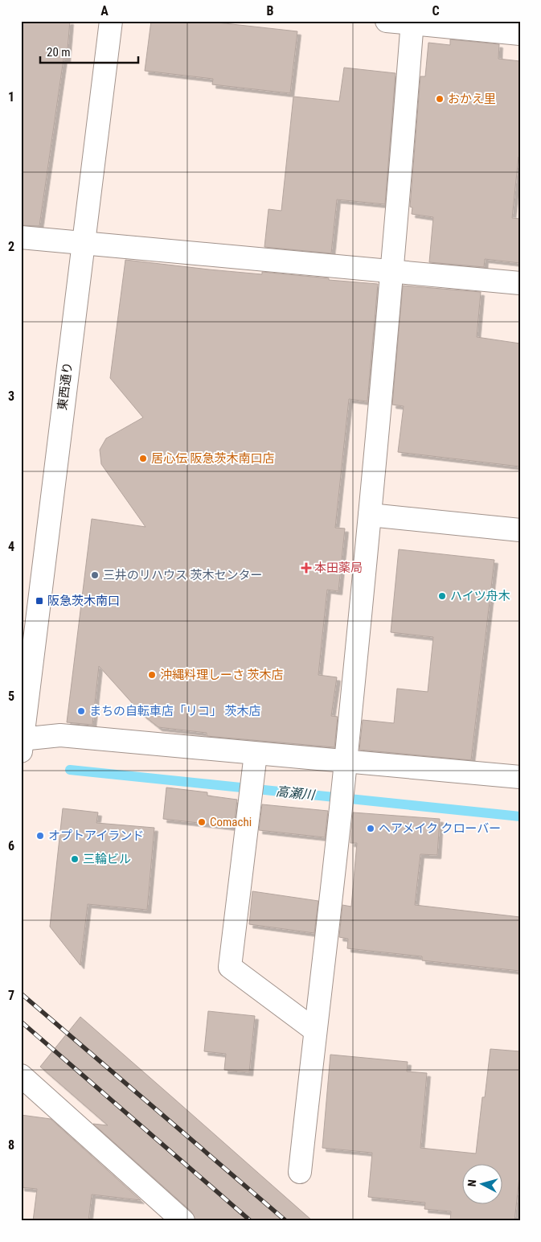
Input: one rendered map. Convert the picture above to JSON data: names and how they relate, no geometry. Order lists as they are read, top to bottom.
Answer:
{
  "streets": {
    "street": ["東西通り"]
  },
  "water": ["高瀬川"],
  "places": {
    "other": [
      "おかえ里",
      "居心伝 阪急茨木南口店",
      "三井のリハウス 茨木センター",
      "ハイツ舟木",
      "沖縄料理しーさ 茨木店",
      "まちの自転車店「リコ」 茨木店",
      "Comachi",
      "ヘアメイク クローバー",
      "オプトアイランド",
      "三輪ビル"
    ],
    "health": ["本田薬局"],
    "transit": ["阪急茨木南口"]
  },
  "scale_bar": "20 m",
  "north": "left",
  "grid": {
    "columns": ["A", "B", "C"],
    "rows": [
      "1",
      "2",
      "3",
      "4",
      "5",
      "6",
      "7",
      "8"
    ]
  }
}
